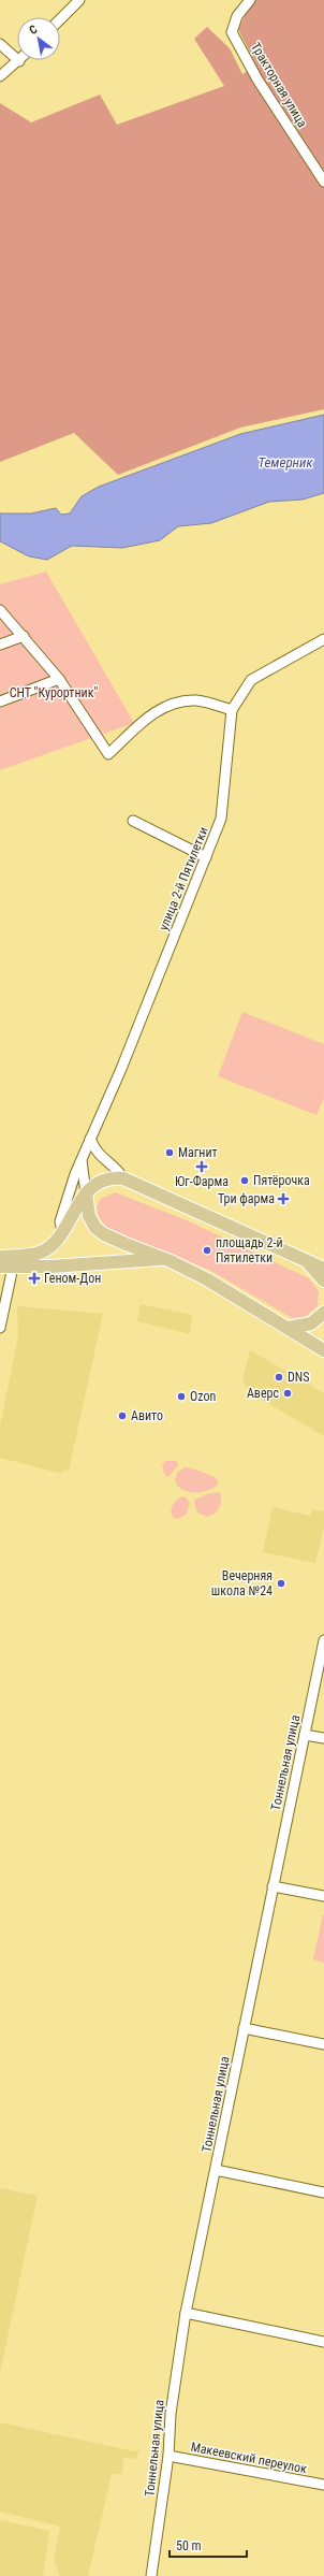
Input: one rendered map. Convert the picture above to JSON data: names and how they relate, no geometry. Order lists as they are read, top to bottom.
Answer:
{
  "streets": {
    "street": [
      "Тракторная улица",
      "улица 2-й Пятилетки",
      "Тоннельная улица",
      "Макеевский переулок"
    ]
  },
  "crossings": [
    ["Тоннельная улица", "Макеевский переулок"]
  ],
  "water": ["Темерник"],
  "parks": ["СНТ \"Курортник\""],
  "places": {
    "other": [
      "Магнит",
      "Пятёрочка",
      "площадь 2-й Пятилетки",
      "DNS",
      "Аверс",
      "Ozon",
      "Авито",
      "Вечерняя школа №24"
    ],
    "health": ["Юг-Фарма", "Три фарма", "Геном-Дон"]
  },
  "scale_bar": "50 m",
  "north": "top left"
}
